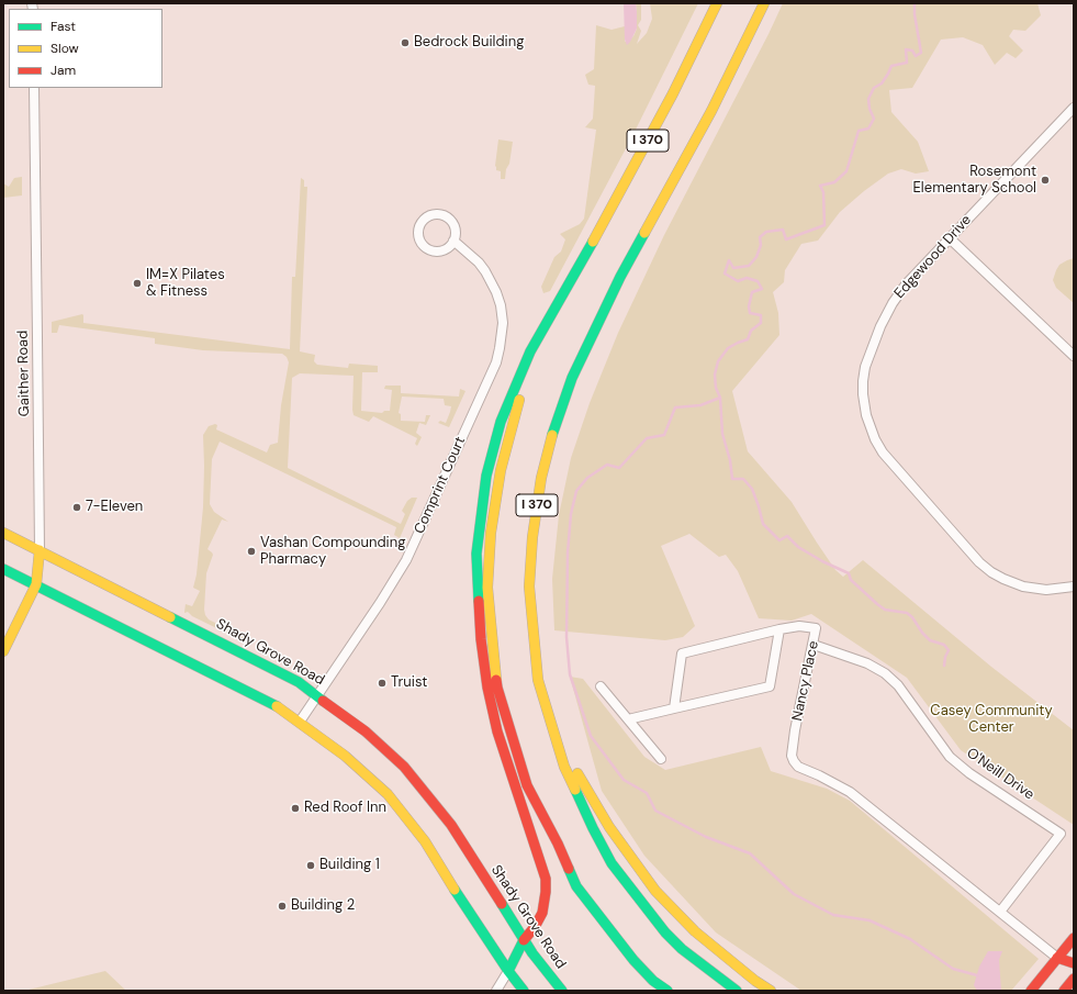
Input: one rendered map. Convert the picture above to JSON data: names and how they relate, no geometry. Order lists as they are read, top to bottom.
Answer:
{
  "streets": {
    "main road": ["I 370", "Gaither Road", "Shady Grove Road"],
    "street": [
      "Edgewood Drive",
      "Comprint Court",
      "Nancy Place",
      "O'Neill Drive"
    ]
  },
  "crossings": [
    ["Gaither Road", "Shady Grove Road"],
    ["Comprint Court", "Shady Grove Road"],
    ["Nancy Place", "O'Neill Drive"]
  ],
  "parks": ["Casey Community Center"],
  "places": [
    "Bedrock Building",
    "Rosemont Elementary School",
    "IM=X Pilates & Fitness",
    "7-Eleven",
    "Vashan Compounding Pharmacy",
    "Truist",
    "Red Roof Inn",
    "Building 1",
    "Building 2"
  ],
  "legend": ["Fast", "Slow", "Jam"]
}
